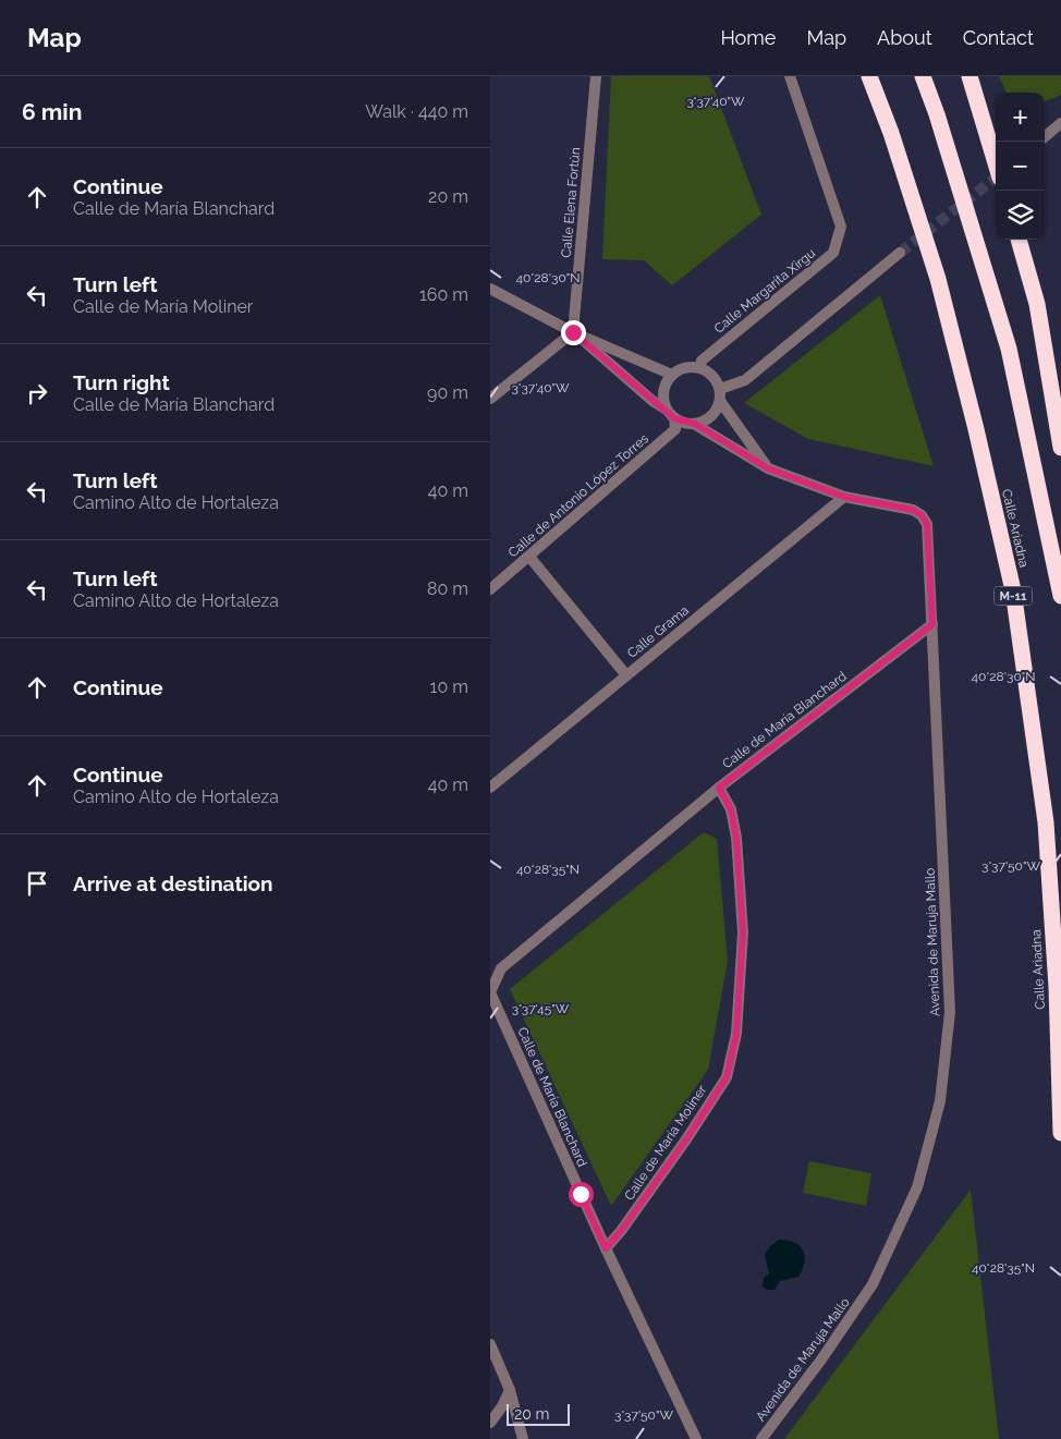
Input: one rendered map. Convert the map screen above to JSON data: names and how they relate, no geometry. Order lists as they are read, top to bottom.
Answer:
{
  "streets": {
    "highway": ["Calle Ariadna", "M-11"],
    "street": [
      "Calle Elena Fortún",
      "Calle Margarita Xirgu",
      "Calle de Antonio López Torres",
      "Calle Grama",
      "Calle de María Blanchard",
      "Avenida de Maruja Mallo",
      "Calle de María Moliner"
    ]
  },
  "crossings": [
    ["Calle Margarita Xirgu", "Calle de Antonio López Torres"],
    ["Calle Margarita Xirgu", "Avenida de Maruja Mallo"],
    ["Calle de Antonio López Torres", "Avenida de Maruja Mallo"],
    ["Calle Grama", "Avenida de Maruja Mallo"],
    ["Calle de María Blanchard", "Avenida de Maruja Mallo"],
    ["Calle de María Blanchard", "Calle de María Moliner"]
  ],
  "scale_bar": "20 m",
  "page": {
    "header": "Map",
    "nav": [
      "Home",
      "Map",
      "About",
      "Contact"
    ],
    "heading": ["6 min", "Walk · 440 m"],
    "map_buttons": ["+", "−"],
    "list": [
      ["Continue", "Calle de María Blanchard", "20 m"],
      ["Turn left", "Calle de María Moliner", "160 m"],
      ["Turn right", "Calle de María Blanchard", "90 m"],
      ["Turn left", "Camino Alto de Hortaleza", "40 m"],
      ["Turn left", "Camino Alto de Hortaleza", "80 m"],
      ["Continue", "10 m"],
      ["Continue", "Camino Alto de Hortaleza", "40 m"],
      "Arrive at destination"
    ],
    "scale": "20 m"
  },
  "coordinates": [
    "3°37'40\"W",
    "40°28'30\"N",
    "3°37'50\"W",
    "40°28'35\"N",
    "3°37'45\"W"
  ]
}
